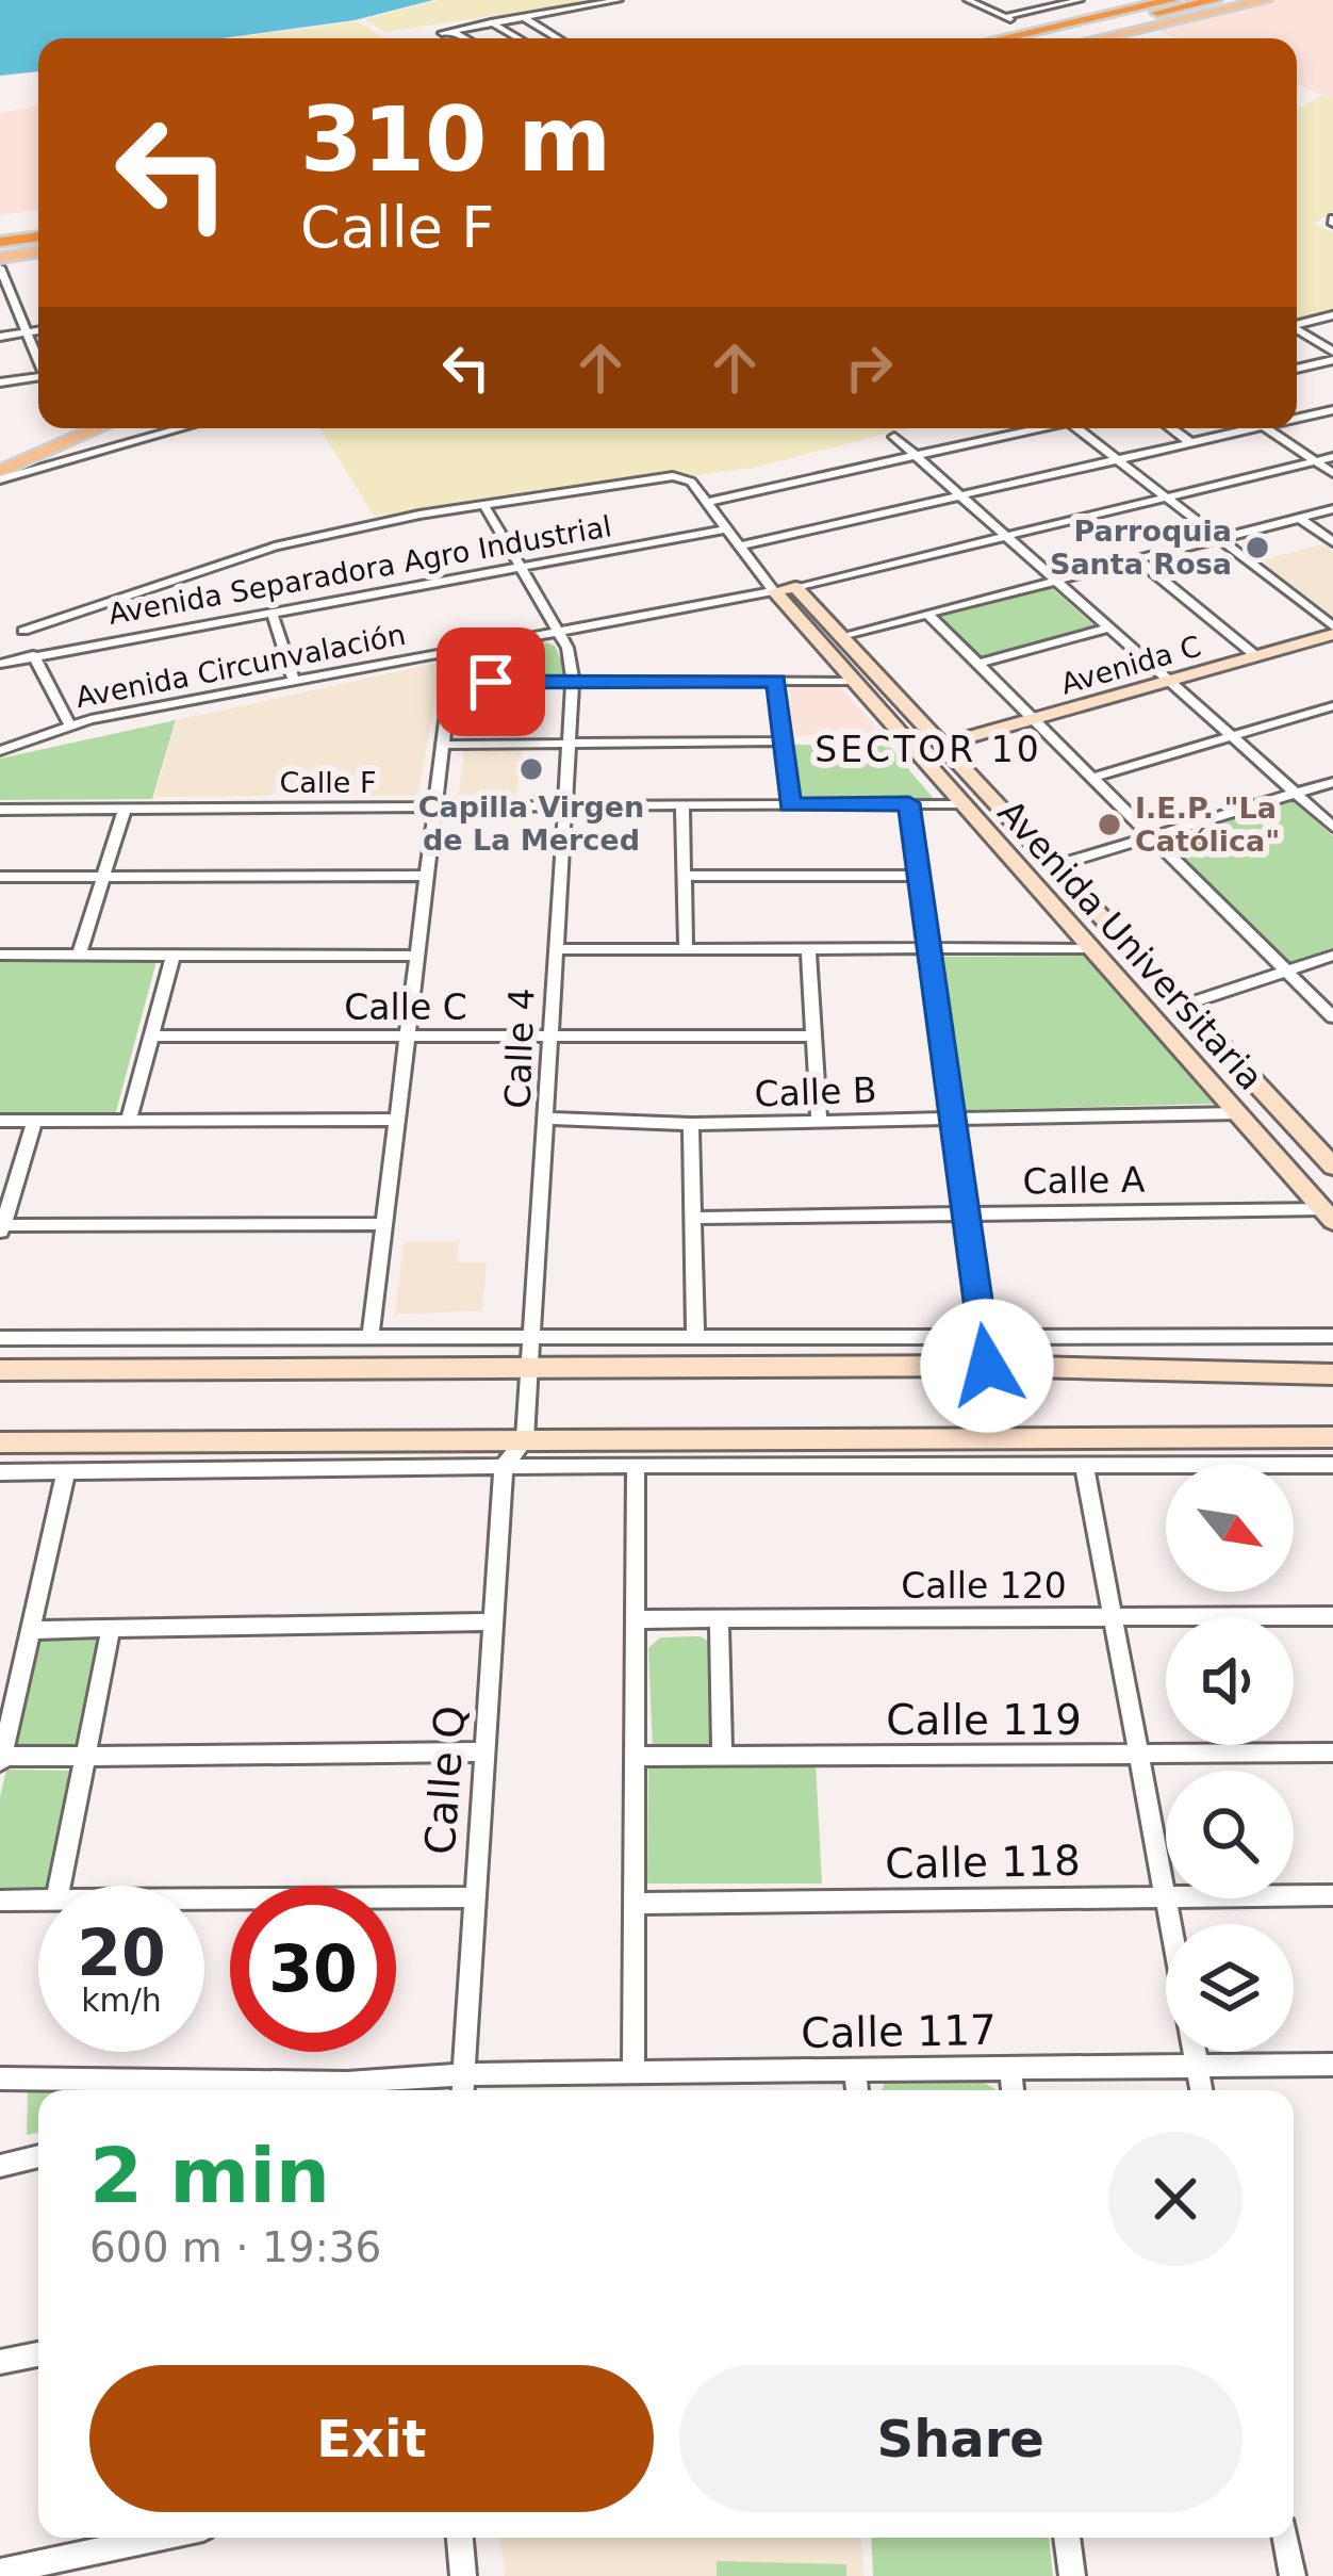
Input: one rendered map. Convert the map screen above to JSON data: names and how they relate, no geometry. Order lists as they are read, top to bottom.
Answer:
{
  "streets": {
    "street": [
      "Avenida Separadora Agro Industrial",
      "Avenida C",
      "Avenida Circunvalación",
      "Calle F",
      "Avenida Universitaria",
      "Calle C",
      "Calle 4",
      "Calle B",
      "Calle A",
      "Calle 120",
      "Calle 119",
      "Calle Q",
      "Calle 118",
      "Calle 117"
    ]
  },
  "crossings": [
    ["Avenida Separadora Agro Industrial", "Avenida Universitaria"],
    ["Avenida Separadora Agro Industrial", "Calle 4"],
    ["Avenida C", "Avenida Universitaria"],
    ["Avenida Circunvalación", "Avenida Universitaria"],
    ["Avenida Circunvalación", "Calle 4"],
    ["Calle F", "Avenida Universitaria"],
    ["Calle F", "Calle 4"],
    ["Avenida Universitaria", "Calle 4"],
    ["Avenida Universitaria", "Calle B"],
    ["Avenida Universitaria", "Calle A"],
    ["Calle C", "Calle 4"],
    ["Calle 4", "Calle B"],
    ["Calle Q", "Calle 117"]
  ],
  "districts": ["SECTOR 10"],
  "places": ["Parroquia Santa Rosa", "Capilla Virgen de La Merced", "I.E.P. \"La Católica\""],
  "north": "bottom right",
  "page": {
    "turn": ["310 m", "Calle F"],
    "speed": "20 km/h",
    "limit": "30",
    "heading": ["2 min", "600 m · 19:36"],
    "buttons": ["Exit", "Share"]
  }
}
